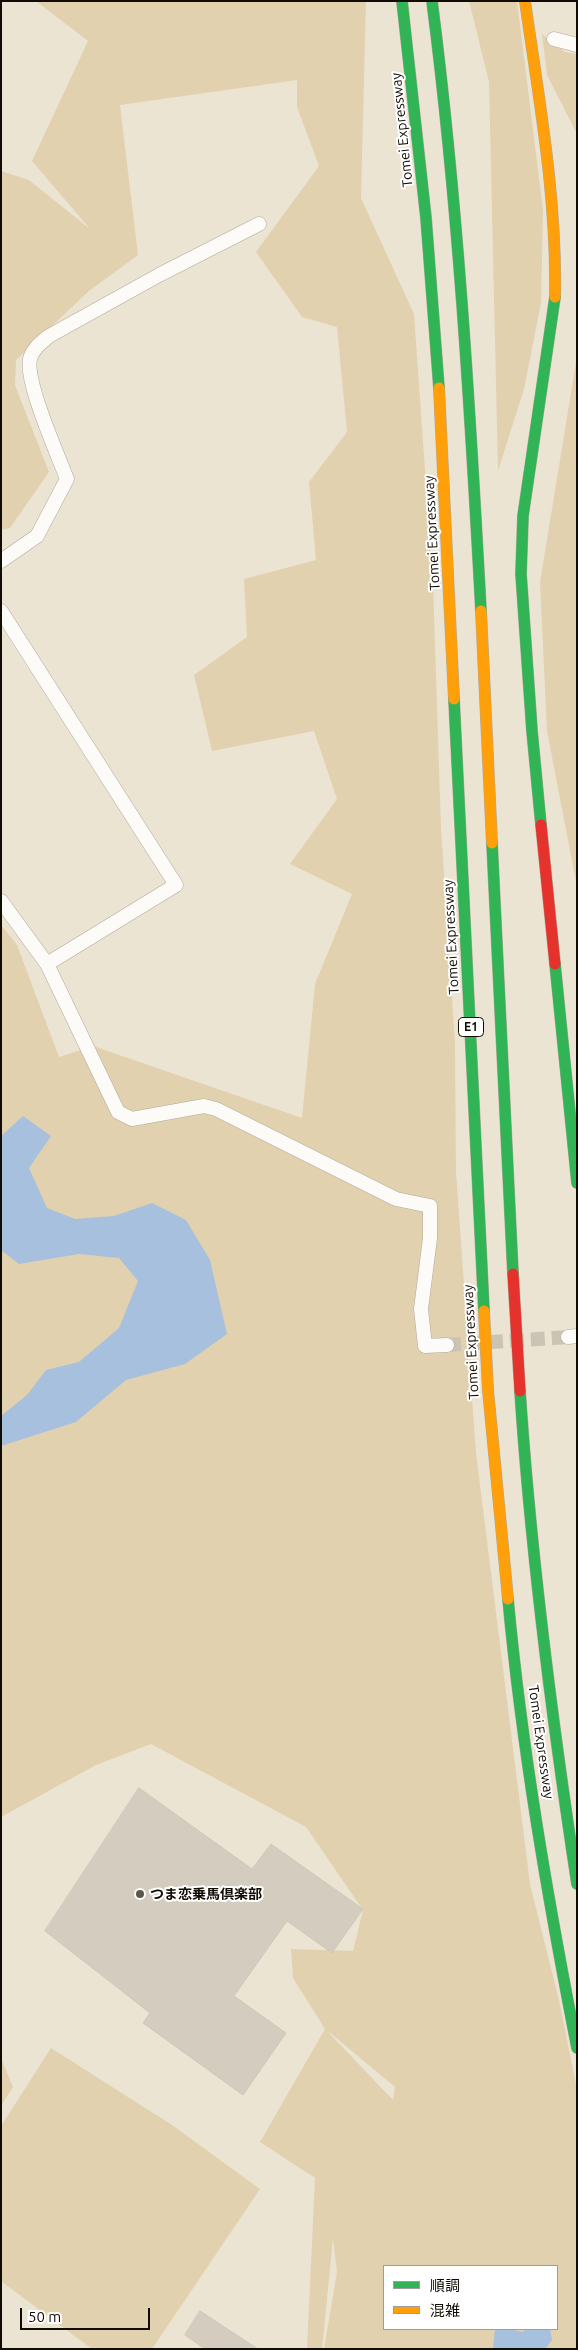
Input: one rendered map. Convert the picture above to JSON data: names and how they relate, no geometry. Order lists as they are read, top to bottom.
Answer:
{
  "streets": {
    "main road": ["Tomei Expressway", "E1"]
  },
  "places": ["つま恋乗馬倶楽部"],
  "legend": ["順調", "混雑"],
  "scale_bar": "50 m"
}
